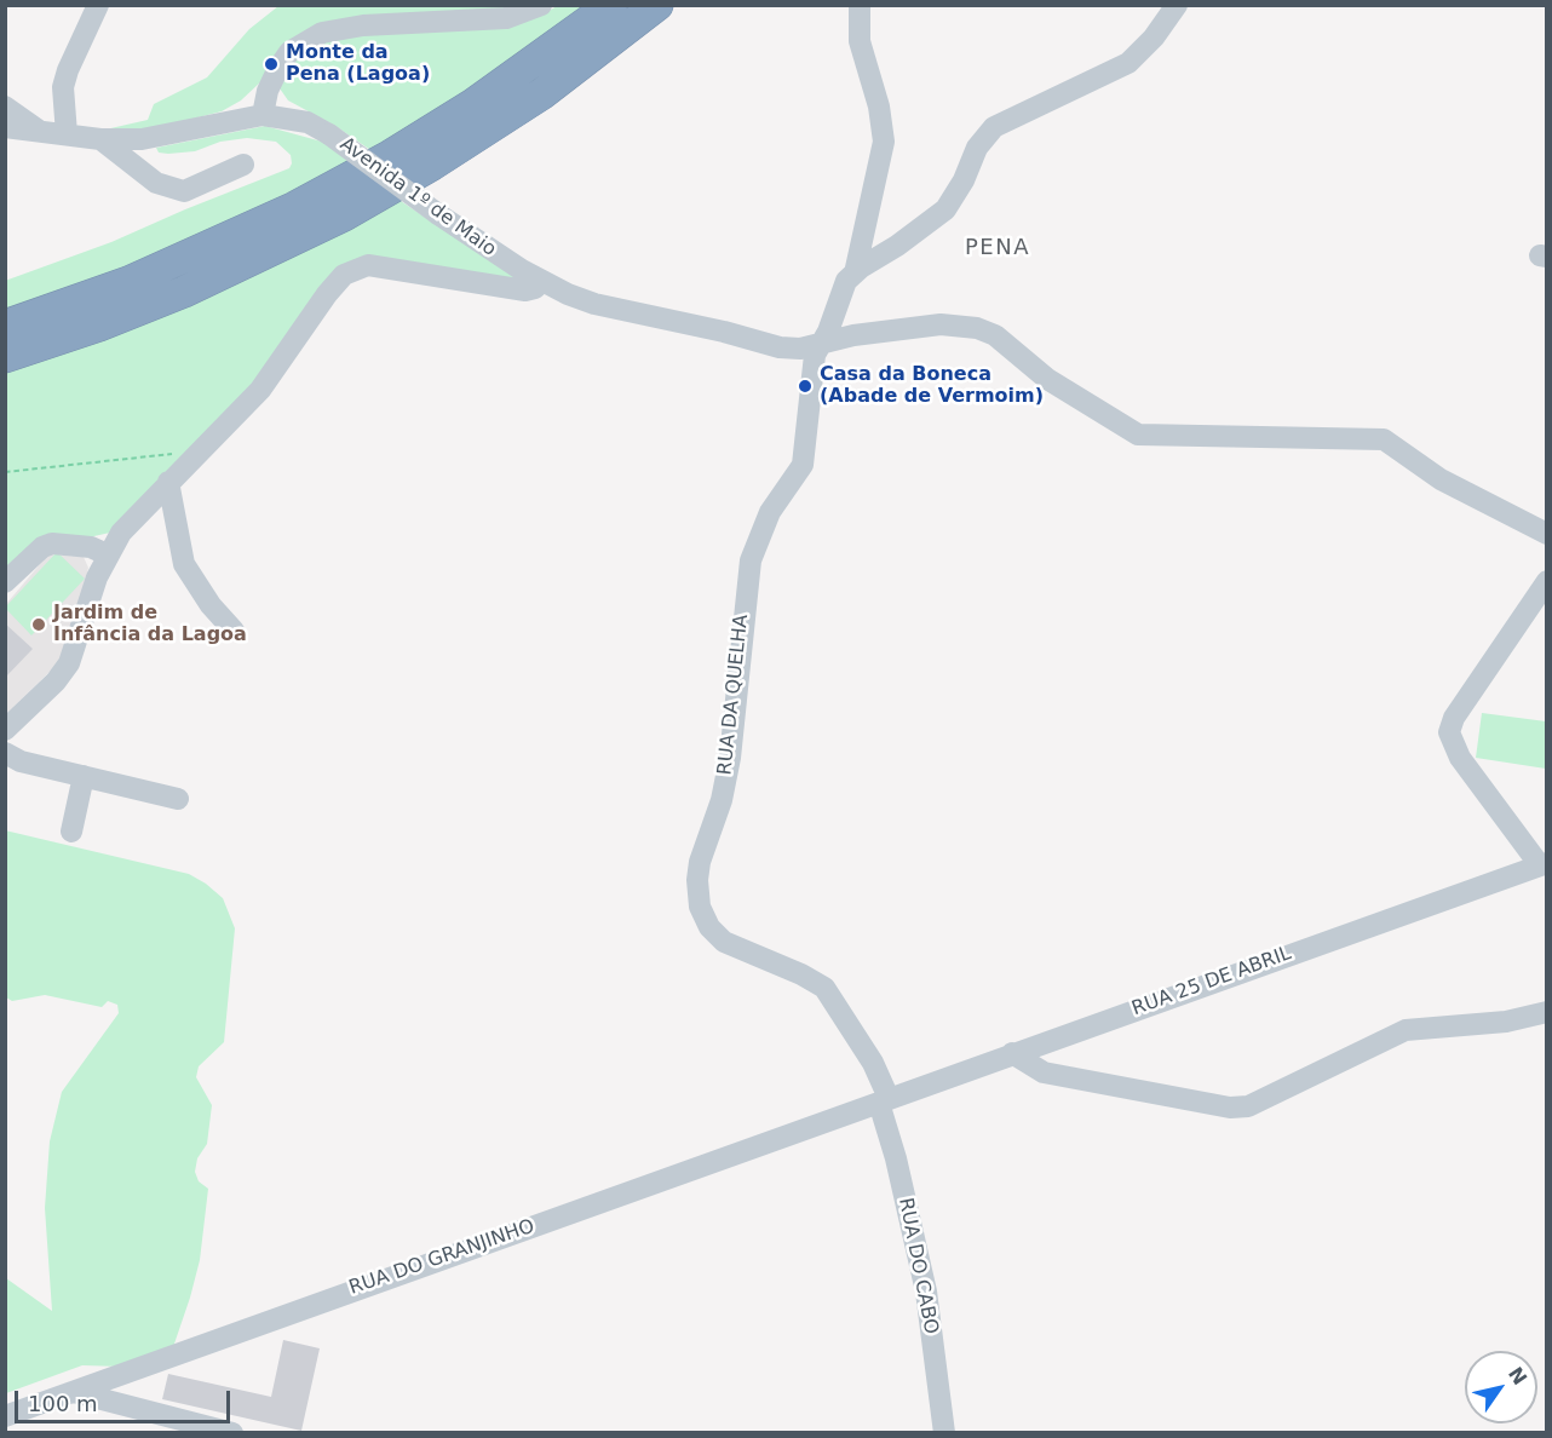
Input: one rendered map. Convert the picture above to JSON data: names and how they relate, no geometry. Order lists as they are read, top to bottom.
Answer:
{
  "streets": {
    "street": [
      "Avenida 1º de Maio",
      "RUA DA QUELHA",
      "RUA 25 DE ABRIL",
      "RUA DO GRANJINHO",
      "RUA DO CABO"
    ]
  },
  "crossings": [
    ["Avenida 1º de Maio", "RUA DA QUELHA"],
    ["RUA DA QUELHA", "RUA 25 DE ABRIL"],
    ["RUA DA QUELHA", "RUA DO GRANJINHO"],
    ["RUA DA QUELHA", "RUA DO CABO"],
    ["RUA 25 DE ABRIL", "RUA DO GRANJINHO"],
    ["RUA 25 DE ABRIL", "RUA DO CABO"],
    ["RUA DO GRANJINHO", "RUA DO CABO"]
  ],
  "districts": ["PENA"],
  "places": ["Monte da Pena (Lagoa)", "Casa da Boneca (Abade de Vermoim)", "Jardim de Infância da Lagoa"],
  "scale_bar": "100 m",
  "north": "top right"
}
